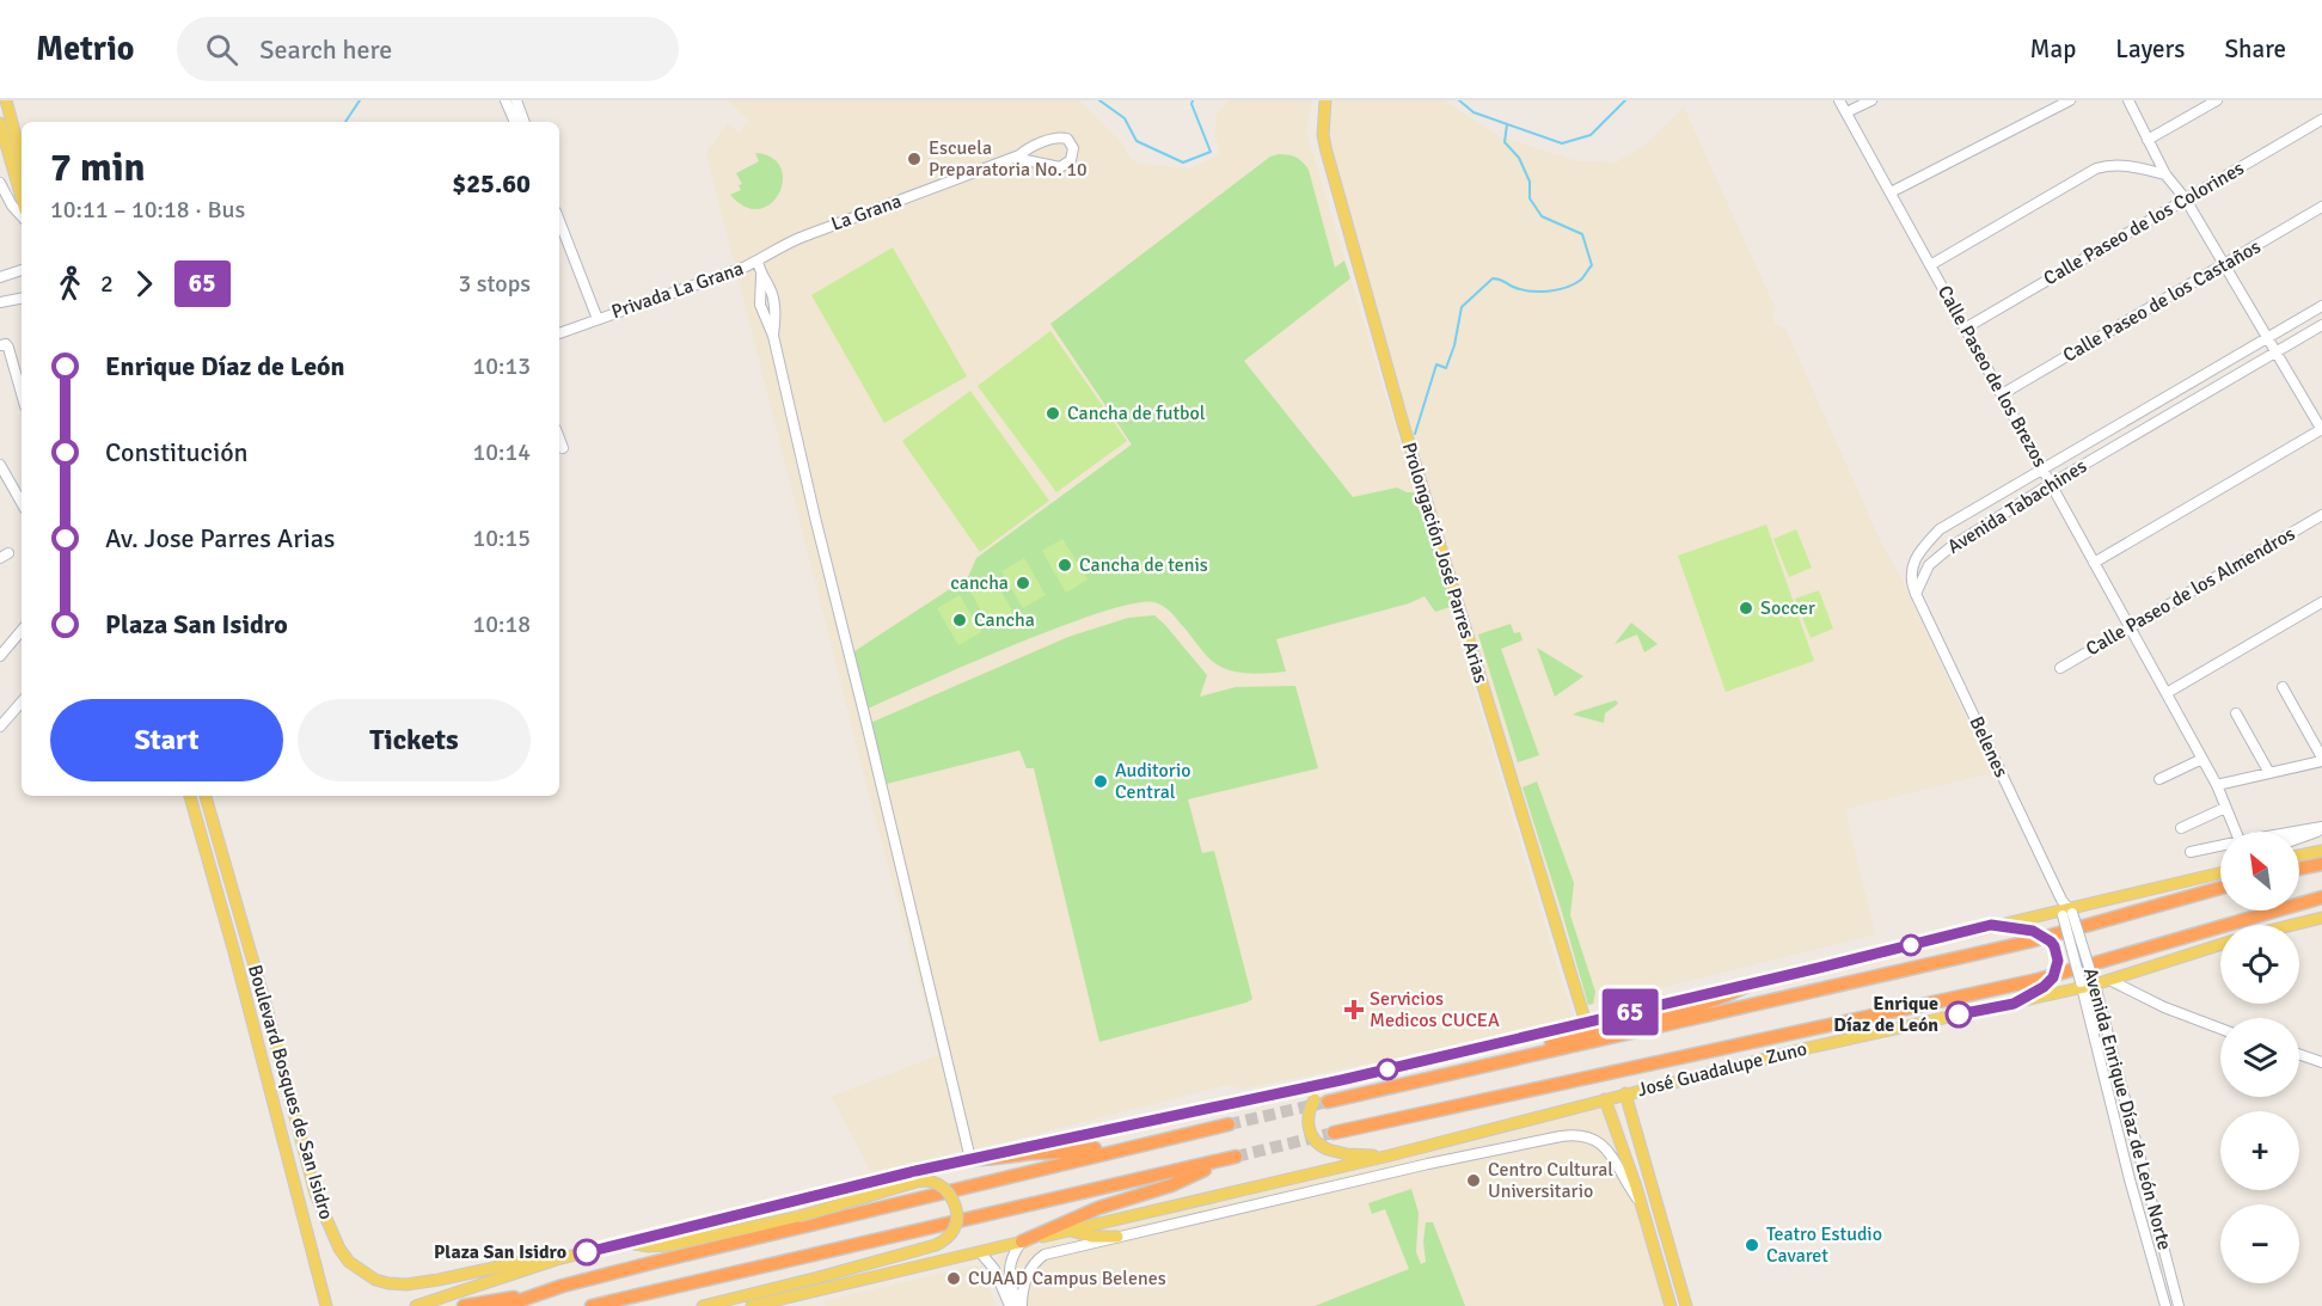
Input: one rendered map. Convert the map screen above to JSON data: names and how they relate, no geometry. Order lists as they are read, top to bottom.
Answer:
{
  "streets": {
    "main road": ["Prolongación José Parres Arias", "José Guadalupe Zuno", "Boulevard Bosques de San Isidro"],
    "street": [
      "La Grana",
      "Calle Paseo de los Colorines",
      "Privada La Grana",
      "Calle Paseo de los Castaños",
      "Calle Paseo de los Brezos",
      "Avenida Tabachines",
      "Calle Paseo de los Almendros",
      "Belenes",
      "Avenida Enrique Díaz de León Norte"
    ]
  },
  "crossings": [
    ["La Grana", "Privada La Grana"],
    ["Calle Paseo de los Colorines", "Calle Paseo de los Brezos"],
    ["Calle Paseo de los Castaños", "Calle Paseo de los Brezos"],
    ["Calle Paseo de los Brezos", "Avenida Tabachines"],
    ["Calle Paseo de los Brezos", "Calle Paseo de los Almendros"],
    ["Avenida Tabachines", "Belenes"],
    ["Belenes", "Avenida Enrique Díaz de León Norte"],
    ["José Guadalupe Zuno", "Avenida Enrique Díaz de León Norte"]
  ],
  "places": {
    "other": [
      "Escuela Preparatoria No. 10",
      "Cancha de futbol",
      "Cancha de tenis",
      "cancha",
      "Soccer",
      "Cancha",
      "Auditorio Central",
      "Enrique Díaz de León",
      "Centro Cultural Universitario",
      "Teatro Estudio Cavaret",
      "Plaza San Isidro",
      "CUAAD Campus Belenes"
    ],
    "health": ["Servicios Medicos CUCEA"]
  },
  "lines": ["bus line 65"],
  "north": "top left",
  "page": {
    "header": "Metrio",
    "search": "Search here",
    "nav": ["Map", "Layers", "Share"],
    "on_map": "65",
    "heading": ["7 min", "10:11 – 10:18 · Bus", "$25.60"],
    "legs": ["2", "65", "3 stops"],
    "list": [
      {
        "name": "Enrique Díaz de León",
        "value": "10:13"
      },
      {
        "name": "Constitución",
        "value": "10:14"
      },
      {
        "name": "Av. Jose Parres Arias",
        "value": "10:15"
      },
      {
        "name": "Plaza San Isidro",
        "value": "10:18"
      }
    ],
    "buttons": ["Start", "Tickets"],
    "map_buttons": ["+", "−"]
  }
}
